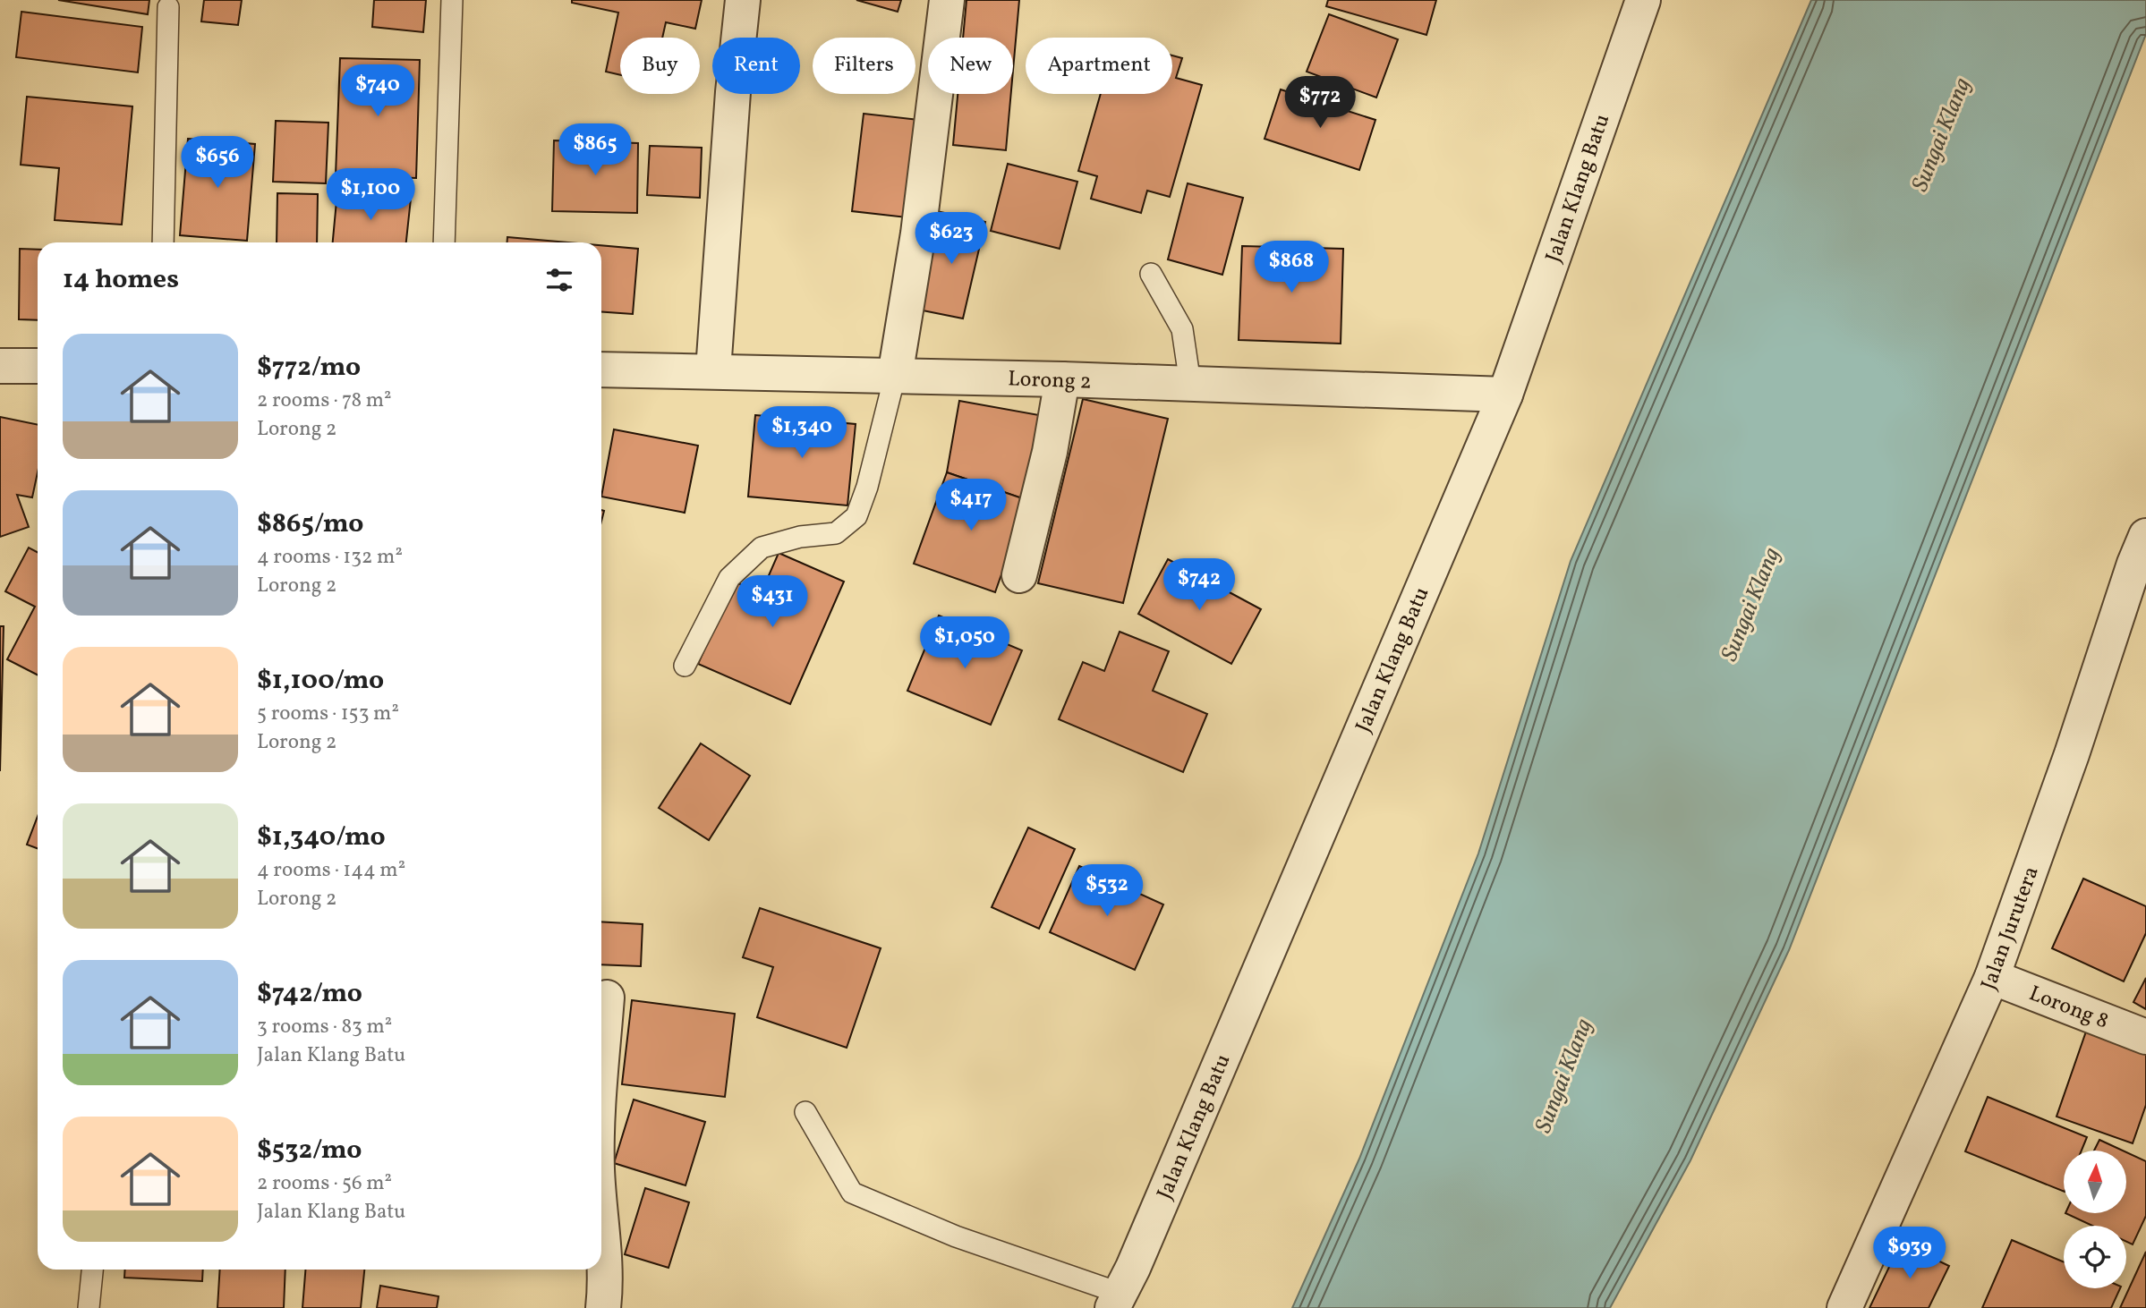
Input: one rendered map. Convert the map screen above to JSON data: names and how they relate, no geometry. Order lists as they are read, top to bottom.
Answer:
{
  "streets": {
    "street": [
      "Jalan Klang Batu",
      "Lorong 2",
      "Jalan Jurutera",
      "Lorong 8"
    ]
  },
  "crossings": [
    ["Jalan Klang Batu", "Lorong 2"],
    ["Jalan Jurutera", "Lorong 8"]
  ],
  "water": ["Sungai Klang"],
  "north": "top",
  "page": {
    "chip": [
      "Buy",
      "Rent",
      "Filters",
      "New",
      "Apartment"
    ],
    "price": [
      "$740",
      "$772",
      "$865",
      "$656",
      "$1,100",
      "$623",
      "$868",
      "$1,340",
      "$417",
      "$742",
      "$431",
      "$1,050",
      "$532",
      "$939"
    ],
    "heading": "14 homes",
    "list": [
      {
        "name": "$772/mo",
        "note": "2 rooms · 78 m² · Lorong 2"
      },
      {
        "name": "$865/mo",
        "note": "4 rooms · 132 m² · Lorong 2"
      },
      {
        "name": "$1,100/mo",
        "note": "5 rooms · 153 m² · Lorong 2"
      },
      {
        "name": "$1,340/mo",
        "note": "4 rooms · 144 m² · Lorong 2"
      },
      {
        "name": "$742/mo",
        "note": "3 rooms · 83 m² · Jalan Klang Batu"
      },
      {
        "name": "$532/mo",
        "note": "2 rooms · 56 m² · Jalan Klang Batu"
      }
    ]
  }
}
